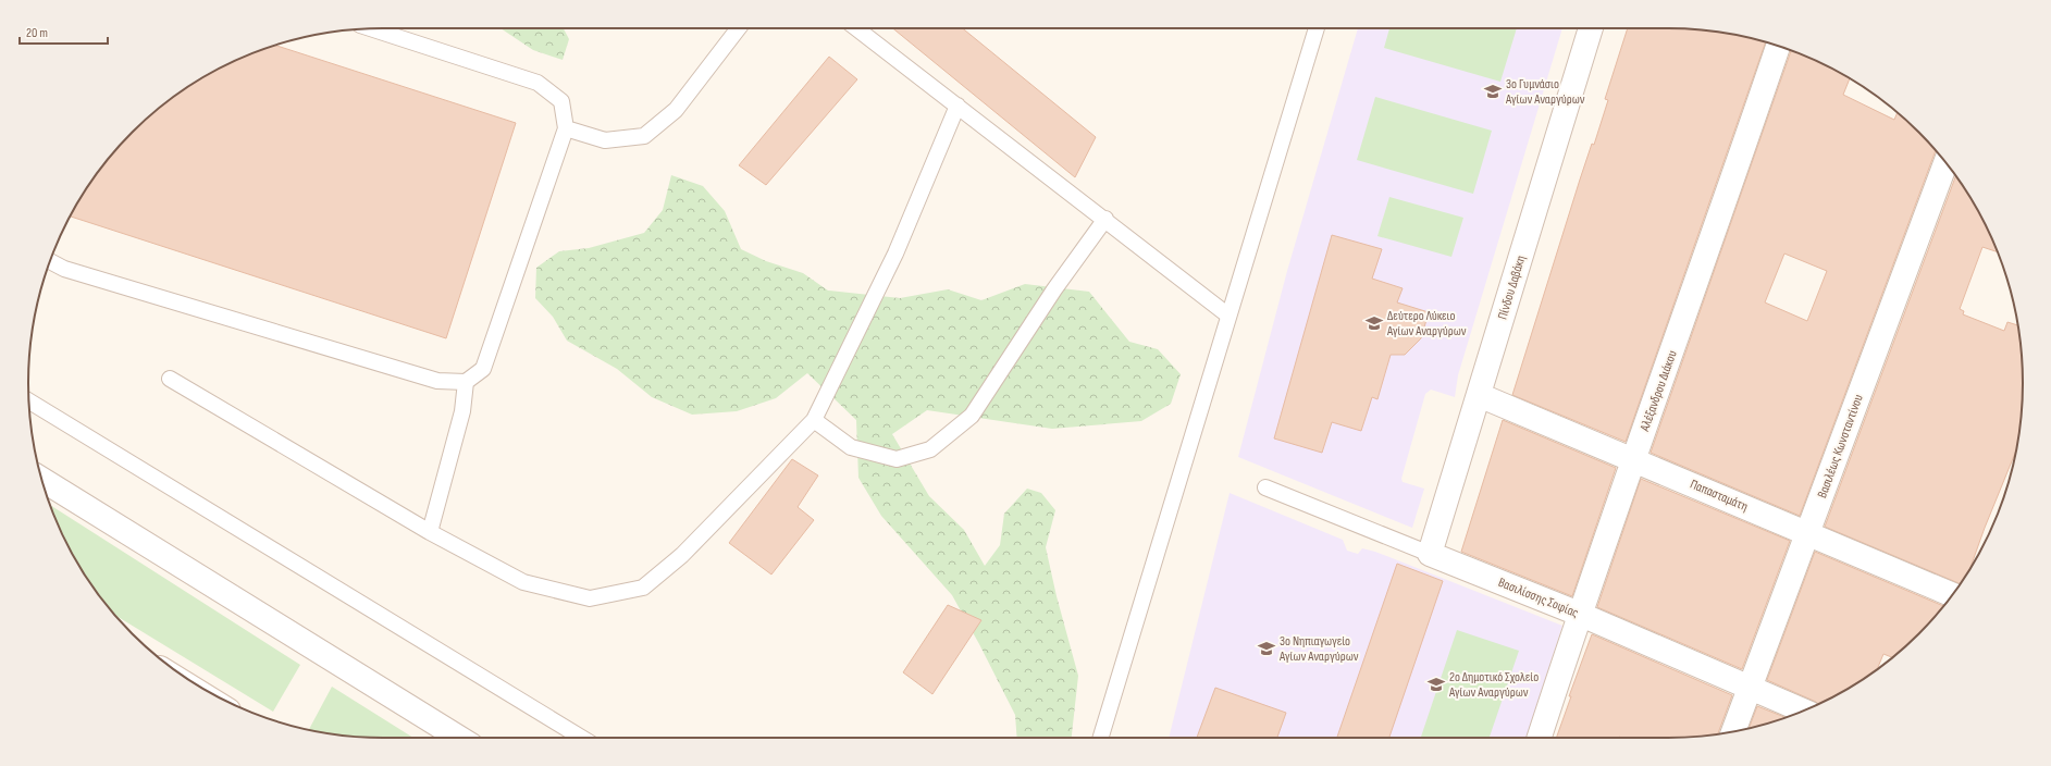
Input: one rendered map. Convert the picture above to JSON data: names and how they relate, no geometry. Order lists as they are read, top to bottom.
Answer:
{
  "streets": {
    "street": [
      "Πίνδου Δαβάκη",
      "Αλέξανδρου Διάκου",
      "Βασιλέως Κωνσταντίνου",
      "Παπασταμάτη",
      "Βασιλίσσης Σοφίας"
    ]
  },
  "crossings": [
    ["Πίνδου Δαβάκη", "Παπασταμάτη"],
    ["Πίνδου Δαβάκη", "Βασιλίσσης Σοφίας"],
    ["Αλέξανδρου Διάκου", "Παπασταμάτη"],
    ["Αλέξανδρου Διάκου", "Βασιλίσσης Σοφίας"],
    ["Βασιλέως Κωνσταντίνου", "Παπασταμάτη"],
    ["Βασιλέως Κωνσταντίνου", "Βασιλίσσης Σοφίας"]
  ],
  "places": {
    "school or university": [
      "3ο Γυμνάσιο Αγίων Αναργύρων",
      "Δεύτερο Λύκειο Αγίων Αναργύρων",
      "3ο Νηπιαγωγείο Αγίων Αναργύρων",
      "2ο Δημοτικό Σχολείο Αγίων Αναργύρων"
    ]
  },
  "scale_bar": "20 m"
}
